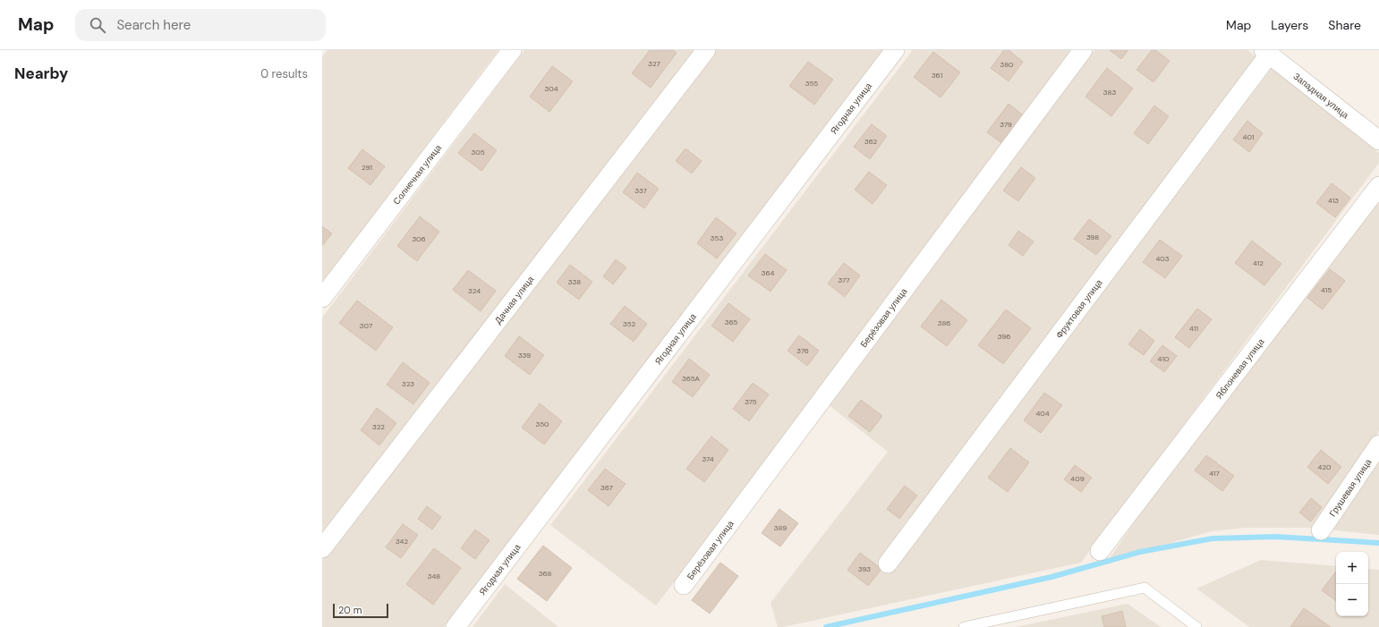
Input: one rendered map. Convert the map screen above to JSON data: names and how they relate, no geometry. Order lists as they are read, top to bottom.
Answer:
{
  "streets": {
    "street": [
      "Западная улица",
      "Ягодная улица",
      "Солнечная улица",
      "Дачная улица",
      "Фруктовая улица",
      "Берёзовая улица",
      "Яблоневая улица",
      "Грушевая улица"
    ]
  },
  "crossings": [
    ["Западная улица", "Фруктовая улица"]
  ],
  "house_numbers": [
    "327",
    "380",
    "361",
    "355",
    "304",
    "383",
    "379",
    "401",
    "362",
    "305",
    "291",
    "337",
    "413",
    "398",
    "353",
    "306",
    "403",
    "412",
    "364",
    "377",
    "338",
    "415",
    "324",
    "365",
    "386",
    "352",
    "307",
    "411",
    "396",
    "376",
    "339",
    "410",
    "365А",
    "323",
    "375",
    "404",
    "350",
    "322",
    "374",
    "420",
    "417",
    "409",
    "367",
    "389",
    "342",
    "393",
    "368",
    "348"
  ],
  "scale_bar": "20 m",
  "page": {
    "header": "Map",
    "search": "Search here",
    "nav": ["Map", "Layers", "Share"],
    "heading": ["Nearby", "0 results"],
    "map_buttons": ["+", "−"],
    "scale": "20 m"
  }
}
